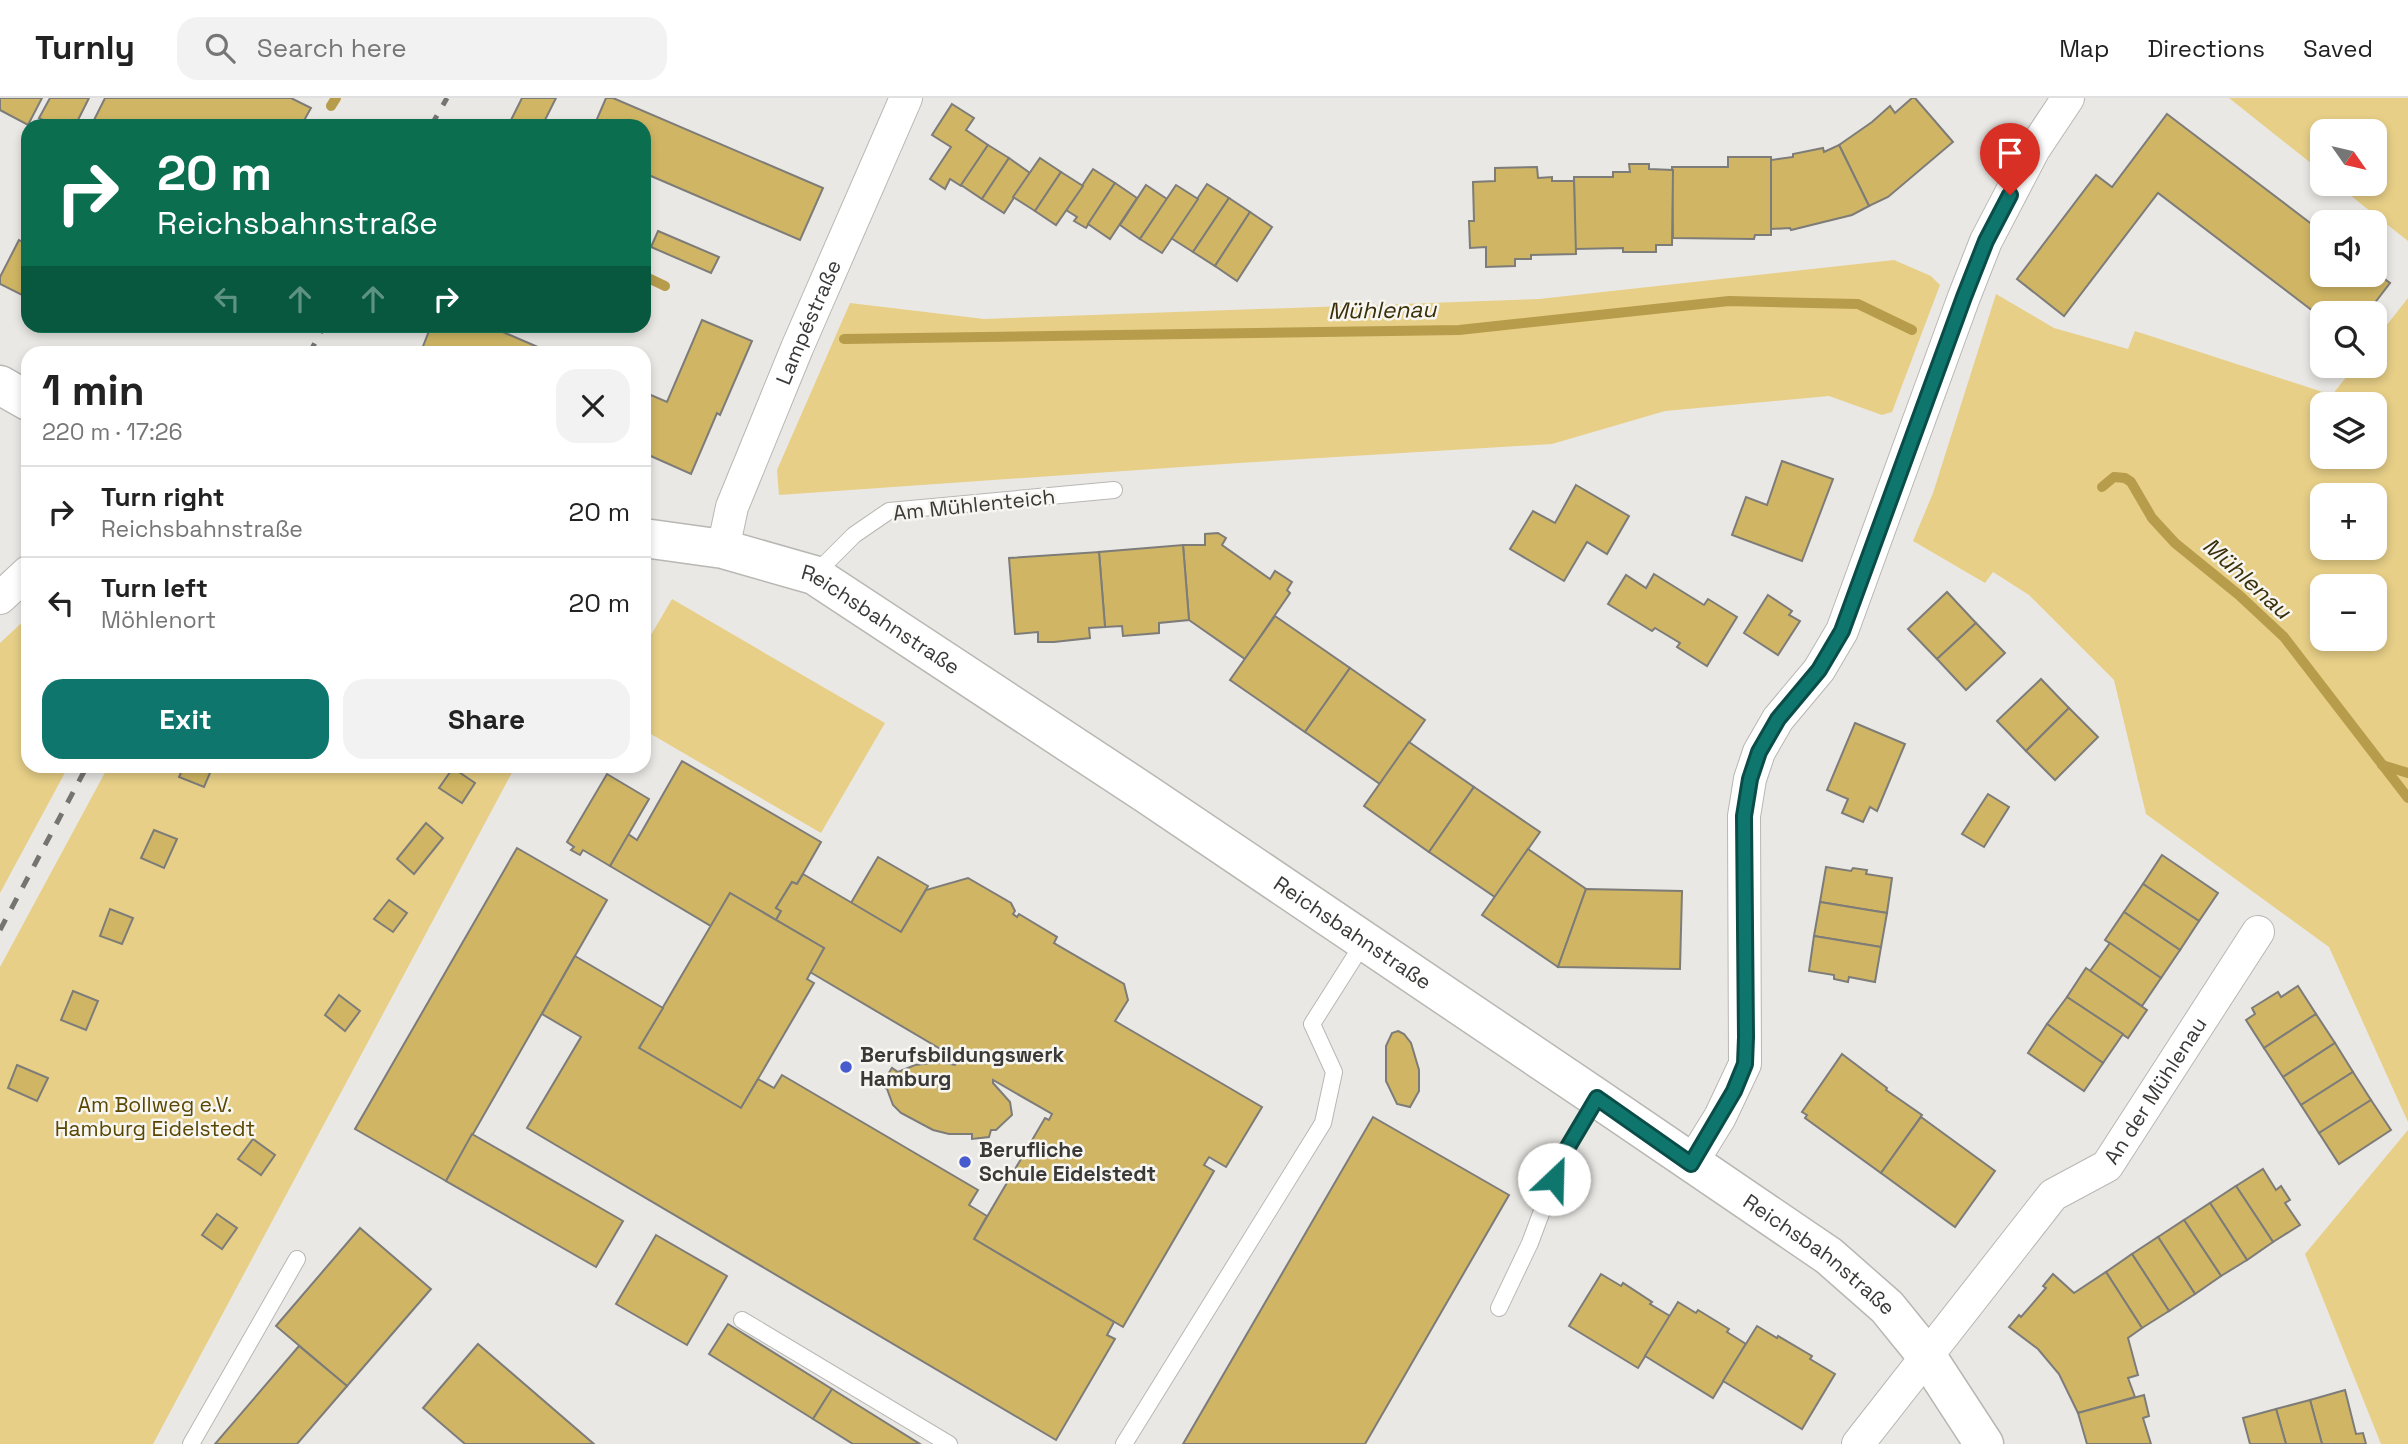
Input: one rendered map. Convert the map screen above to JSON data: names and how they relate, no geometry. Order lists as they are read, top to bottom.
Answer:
{
  "streets": {
    "street": ["Lampéstraße", "Reichsbahnstraße", "An der Mühlenau"],
    "lane": ["Am Mühlenteich"]
  },
  "crossings": [
    ["Lampéstraße", "Reichsbahnstraße"],
    ["Am Mühlenteich", "Reichsbahnstraße"],
    ["Reichsbahnstraße", "An der Mühlenau"]
  ],
  "water": ["Mühlenau"],
  "parks": ["Am Bollweg e.V. Hamburg Eidelstedt"],
  "places": ["Berufsbildungswerk Hamburg", "Berufliche Schule Eidelstedt"],
  "north": "bottom right",
  "page": {
    "header": "Turnly",
    "search": "Search here",
    "nav": ["Map", "Directions", "Saved"],
    "map_buttons": ["+", "−"],
    "turn": ["20 m", "Reichsbahnstraße"],
    "heading": ["1 min", "220 m · 17:26"],
    "list": [
      {
        "name": "Turn right",
        "note": "Reichsbahnstraße",
        "value": "20 m"
      },
      {
        "name": "Turn left",
        "note": "Möhlenort",
        "value": "20 m"
      }
    ],
    "buttons": ["Exit", "Share"]
  }
}
